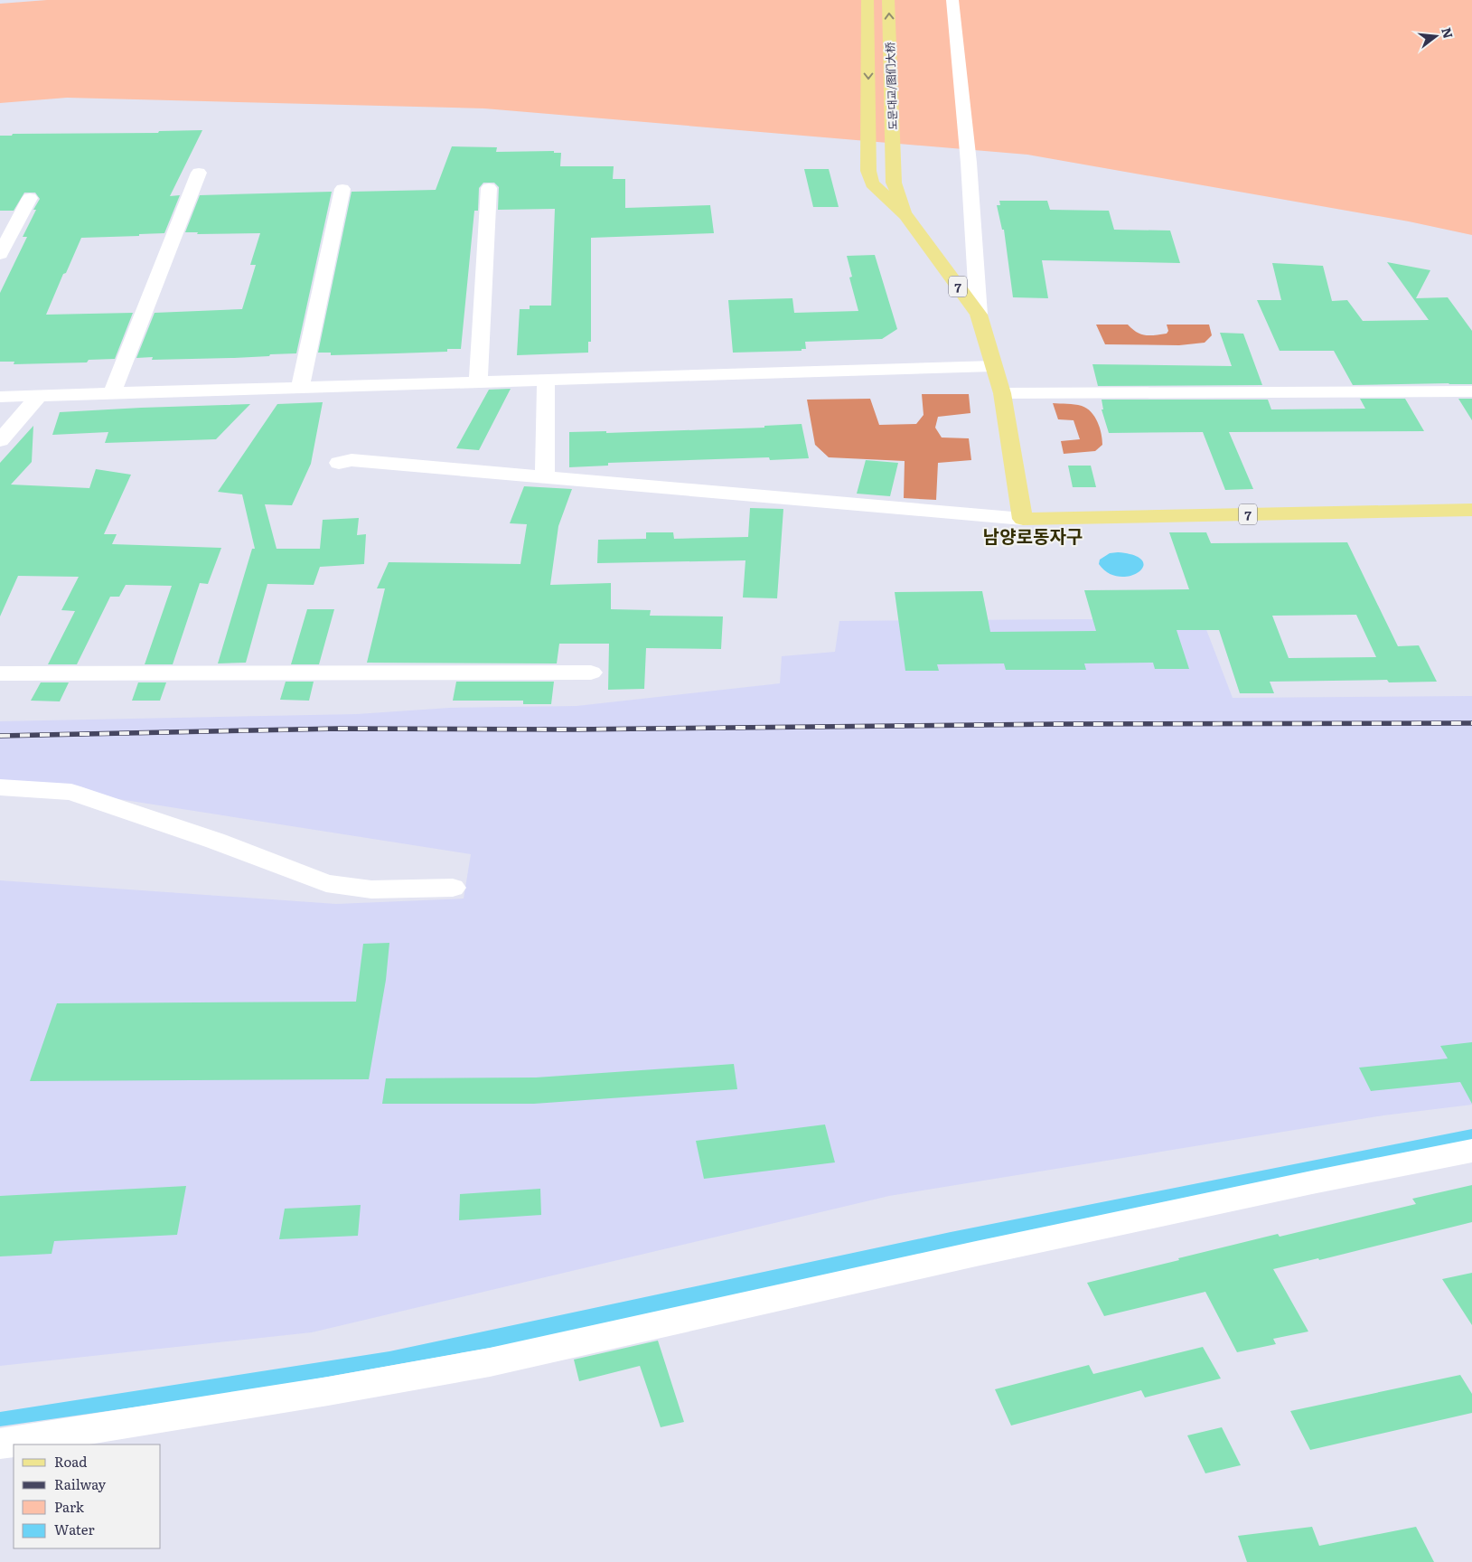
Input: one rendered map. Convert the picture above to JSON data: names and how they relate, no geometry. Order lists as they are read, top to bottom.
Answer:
{
  "streets": {
    "main road": ["도문대교/图们大桥", "7"]
  },
  "crossings": [
    ["도문대교/图们大桥", "7"]
  ],
  "districts": ["남양로동자구"],
  "legend": [
    "Road",
    "Railway",
    "Park",
    "Water"
  ],
  "north": "right"
}
